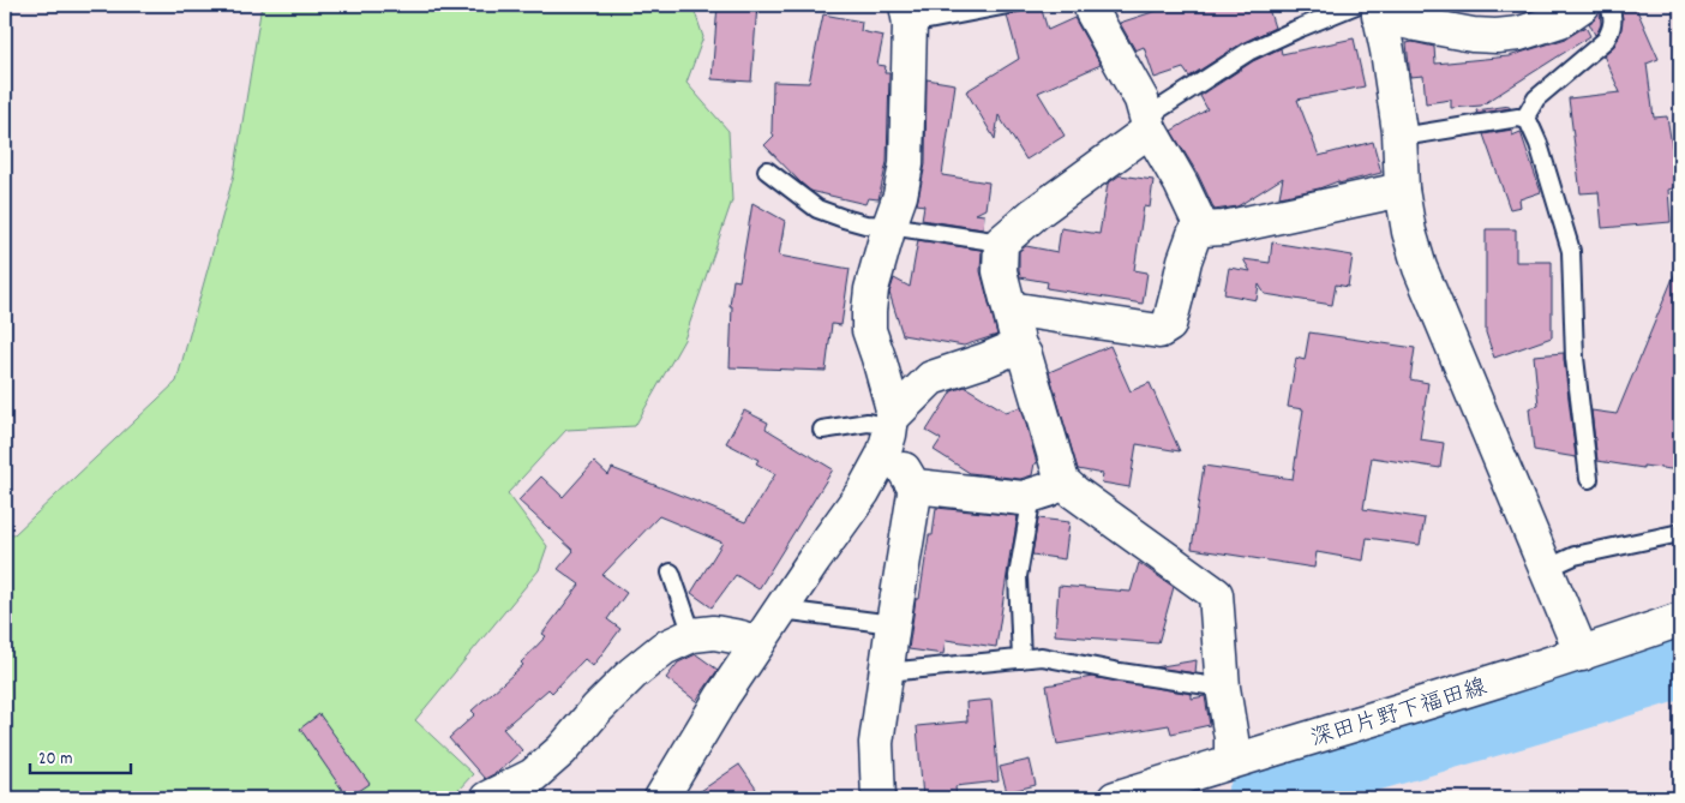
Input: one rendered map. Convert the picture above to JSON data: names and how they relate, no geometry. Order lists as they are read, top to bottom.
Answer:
{
  "streets": {
    "street": ["深田片野下福田線"]
  },
  "scale_bar": "20 m"
}
